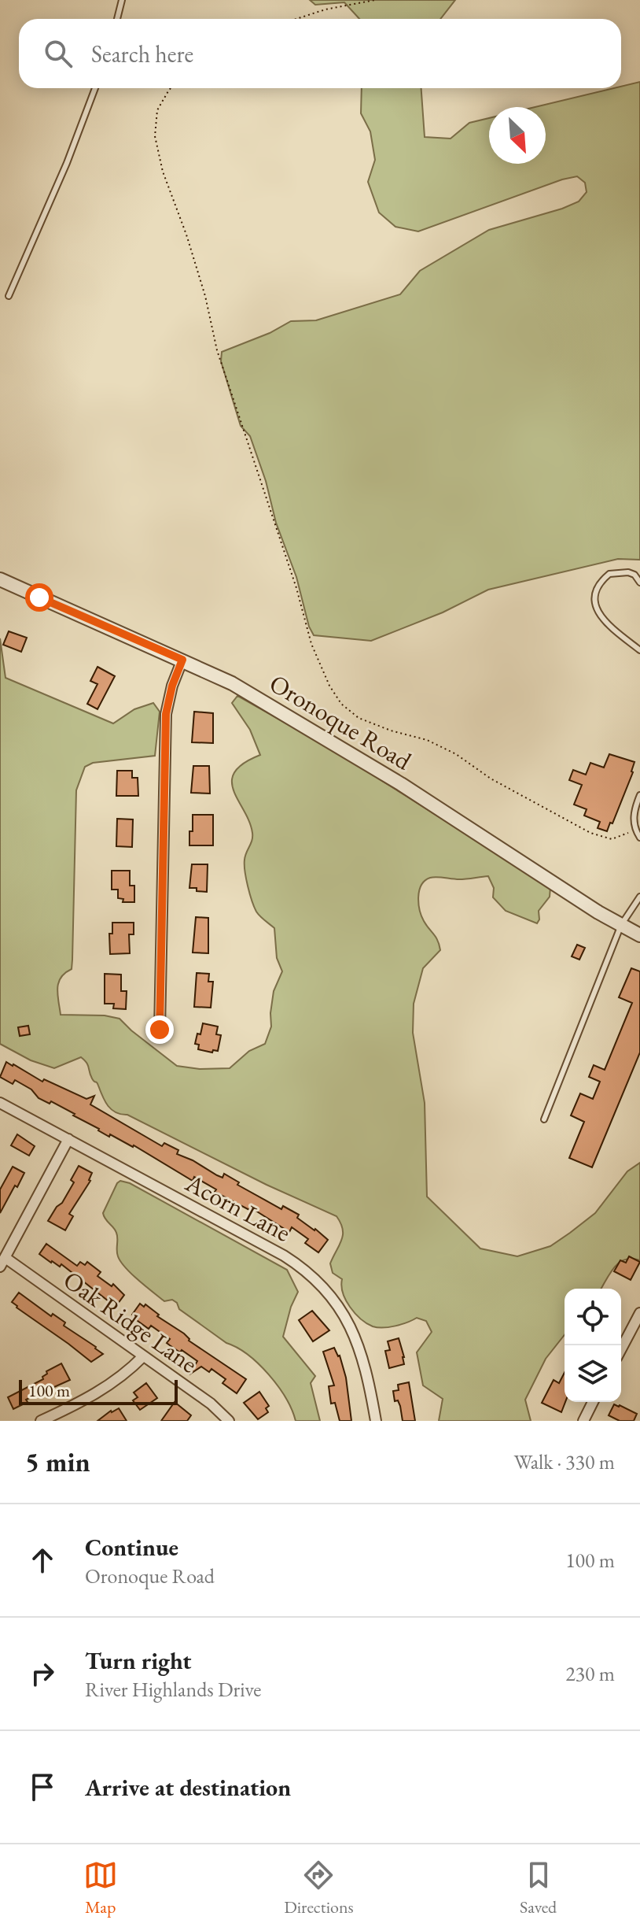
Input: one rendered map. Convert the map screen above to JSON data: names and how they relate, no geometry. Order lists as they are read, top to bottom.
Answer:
{
  "streets": {
    "street": ["Oronoque Road", "Acorn Lane", "Oak Ridge Lane"]
  },
  "scale_bar": "100 m",
  "north": "bottom right",
  "page": {
    "search": "Search here",
    "scale": "100 m",
    "heading": ["5 min", "Walk · 330 m"],
    "list": [
      ["Continue", "Oronoque Road", "100 m"],
      ["Turn right", "River Highlands Drive", "230 m"],
      "Arrive at destination"
    ],
    "nav": ["Map", "Directions", "Saved"]
  }
}
